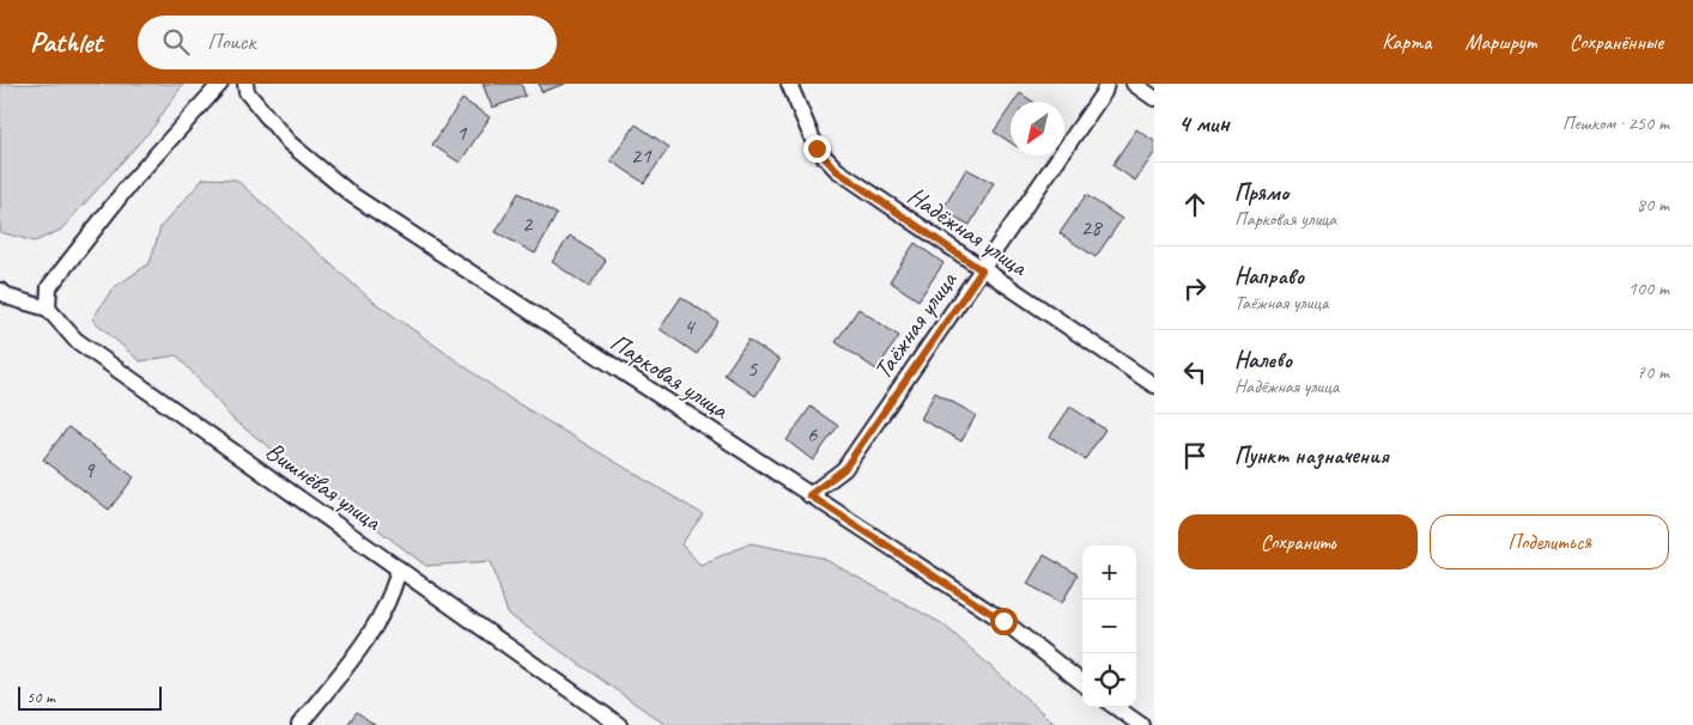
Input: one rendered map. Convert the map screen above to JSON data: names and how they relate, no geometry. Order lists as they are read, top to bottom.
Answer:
{
  "streets": {
    "street": [
      "Надёжная улица",
      "Таёжная улица",
      "Парковая улица",
      "Вишнёвая улица"
    ]
  },
  "crossings": [
    ["Надёжная улица", "Таёжная улица"],
    ["Таёжная улица", "Парковая улица"]
  ],
  "house_numbers": [
    "1",
    "21",
    "2",
    "28",
    "4",
    "5",
    "6",
    "9"
  ],
  "scale_bar": "50 m",
  "north": "bottom left",
  "page": {
    "header": "Pathlet",
    "search": "Поиск",
    "nav": ["Карта", "Маршрут", "Сохранённые"],
    "heading": ["4 мин", "Пешком · 250 m"],
    "list": [
      ["Прямо", "Парковая улица", "80 m"],
      ["Направо", "Таёжная улица", "100 m"],
      ["Налево", "Надёжная улица", "70 m"],
      "Пункт назначения"
    ],
    "buttons": ["Сохранить", "Поделиться"],
    "map_buttons": ["+", "−"],
    "scale": "50 m"
  }
}
